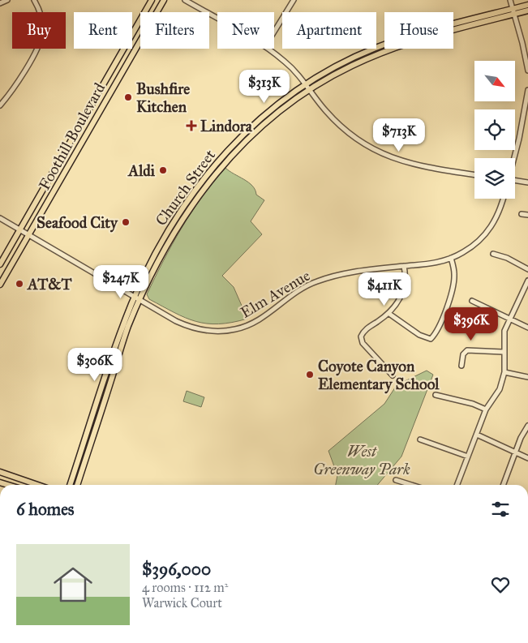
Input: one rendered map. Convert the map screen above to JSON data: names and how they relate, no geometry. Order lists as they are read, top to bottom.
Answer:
{
  "streets": {
    "main road": ["Foothill Boulevard", "Church Street"],
    "street": ["Elm Avenue"]
  },
  "crossings": [
    ["Foothill Boulevard", "Elm Avenue"],
    ["Church Street", "Elm Avenue"]
  ],
  "parks": ["West Greenway Park"],
  "places": {
    "other": [
      "Bushfire Kitchen",
      "Aldi",
      "Seafood City",
      "AT&T",
      "Coyote Canyon Elementary School"
    ],
    "health": ["Lindora"]
  },
  "north": "bottom right",
  "page": {
    "chip": [
      "Buy",
      "Rent",
      "Filters",
      "New",
      "Apartment",
      "House"
    ],
    "price": [
      "$313K",
      "$713K",
      "$247K",
      "$411K",
      "$396K",
      "$306K"
    ],
    "heading": "6 homes",
    "list": [
      {
        "name": "$396,000",
        "note": "4 rooms · 112 m² · Warwick Court"
      }
    ]
  }
}
